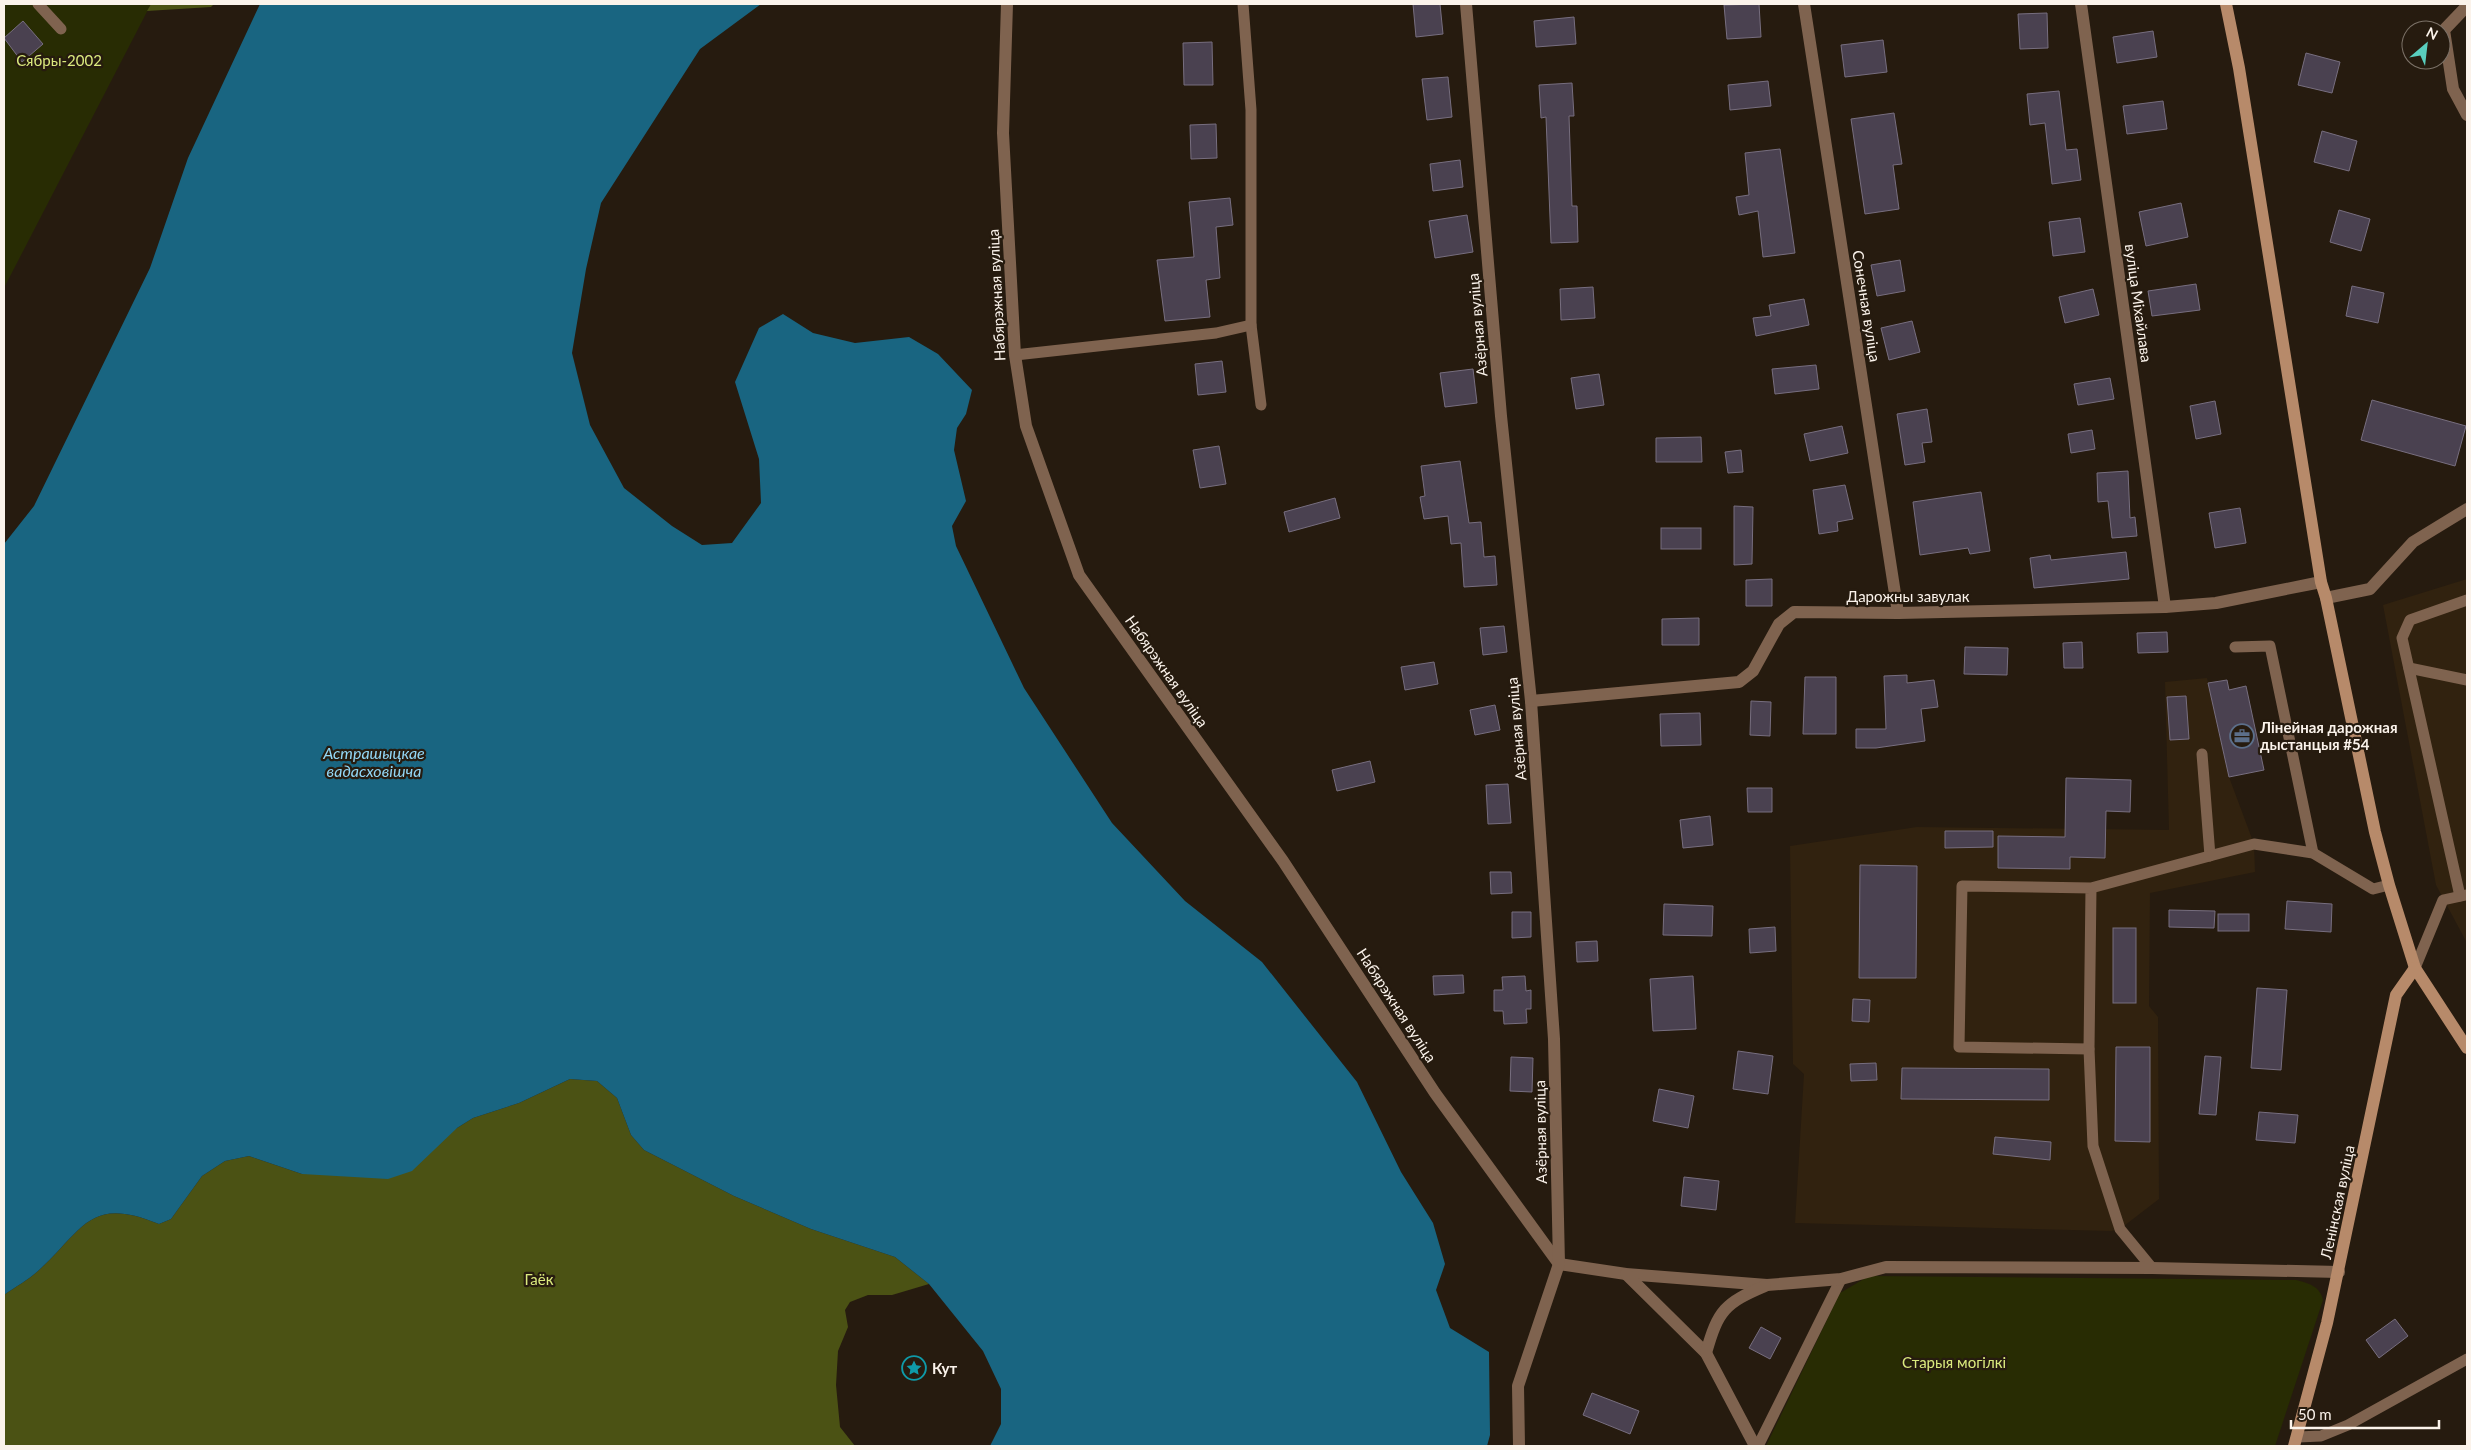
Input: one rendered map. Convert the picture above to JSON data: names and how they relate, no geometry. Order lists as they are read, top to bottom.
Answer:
{
  "streets": {
    "street": [
      "Набярэжная вуліца",
      "вуліца Міхайлава",
      "Сонечная вуліца",
      "Азёрная вуліца",
      "Дарожны завулак",
      "Ленінская вуліца"
    ]
  },
  "crossings": [
    ["Набярэжная вуліца", "Азёрная вуліца"],
    ["вуліца Міхайлава", "Дарожны завулак"],
    ["Сонечная вуліца", "Дарожны завулак"],
    ["Азёрная вуліца", "Дарожны завулак"]
  ],
  "water": ["Астрашыцкае вадасховішча"],
  "parks": ["Сябры-2002", "Гаёк", "Старыя могілкі"],
  "places": {
    "office": ["Лінейная дарожная дыстанцыя #54"],
    "place": ["Кут"]
  },
  "scale_bar": "50 m",
  "north": "top right"
}
